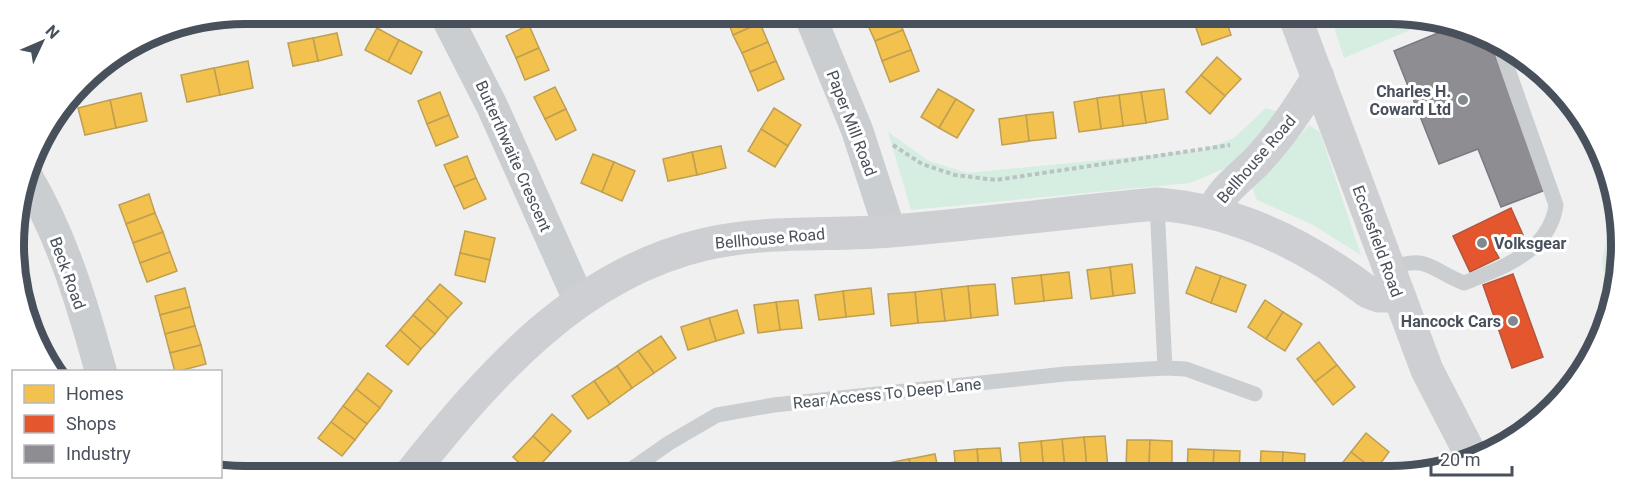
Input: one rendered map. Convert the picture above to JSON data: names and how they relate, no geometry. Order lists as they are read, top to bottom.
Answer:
{
  "streets": {
    "main road": ["Bellhouse Road", "Ecclesfield Road"],
    "street": ["Paper Mill Road", "Butterthwaite Crescent", "Beck Road"],
    "lane": ["Rear Access To Deep Lane"]
  },
  "crossings": [
    ["Paper Mill Road", "Bellhouse Road"],
    ["Butterthwaite Crescent", "Bellhouse Road"],
    ["Bellhouse Road", "Ecclesfield Road"]
  ],
  "places": ["Charles H. Coward Ltd", "Volksgear", "Hancock Cars"],
  "legend": ["Homes", "Shops", "Industry"],
  "scale_bar": "20 m",
  "north": "top right"
}
